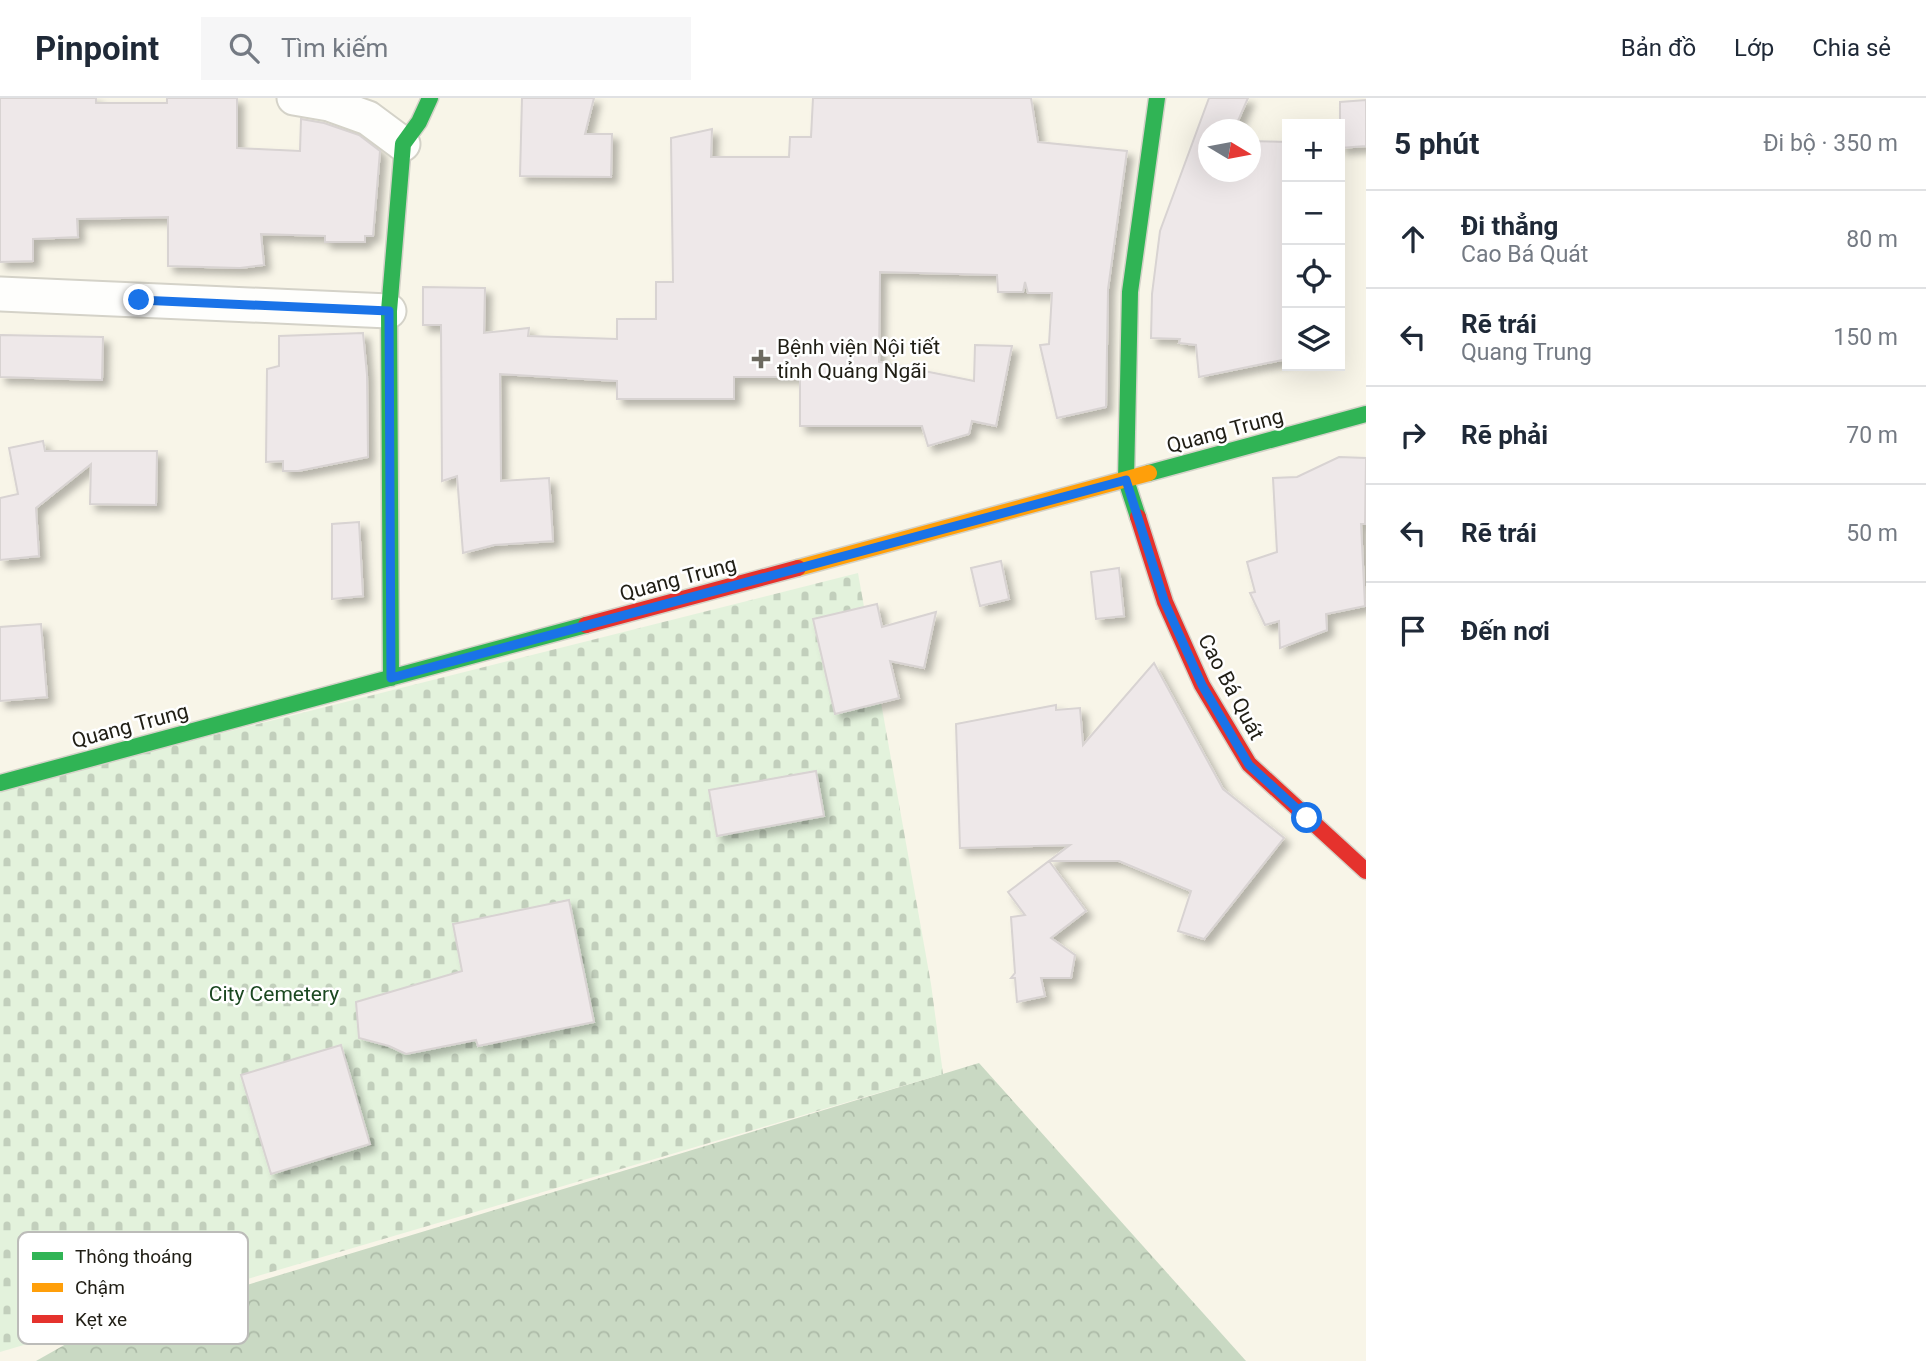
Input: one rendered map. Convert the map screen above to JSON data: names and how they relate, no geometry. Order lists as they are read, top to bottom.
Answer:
{
  "streets": {
    "street": ["Quang Trung", "Cao Bá Quát"]
  },
  "crossings": [
    ["Quang Trung", "Cao Bá Quát"]
  ],
  "parks": ["City Cemetery"],
  "places": {
    "health": ["Bệnh viện Nội tiết tỉnh Quảng Ngãi"]
  },
  "legend": ["Thông thoáng", "Chậm", "Kẹt xe"],
  "north": "right",
  "page": {
    "header": "Pinpoint",
    "search": "Tìm kiếm",
    "nav": ["Bản đồ", "Lớp", "Chia sẻ"],
    "heading": ["5 phút", "Đi bộ · 350 m"],
    "map_buttons": ["+", "−"],
    "list": [
      ["Đi thẳng", "Cao Bá Quát", "80 m"],
      ["Rẽ trái", "Quang Trung", "150 m"],
      ["Rẽ phải", "70 m"],
      ["Rẽ trái", "50 m"],
      "Đến nơi"
    ]
  }
}
